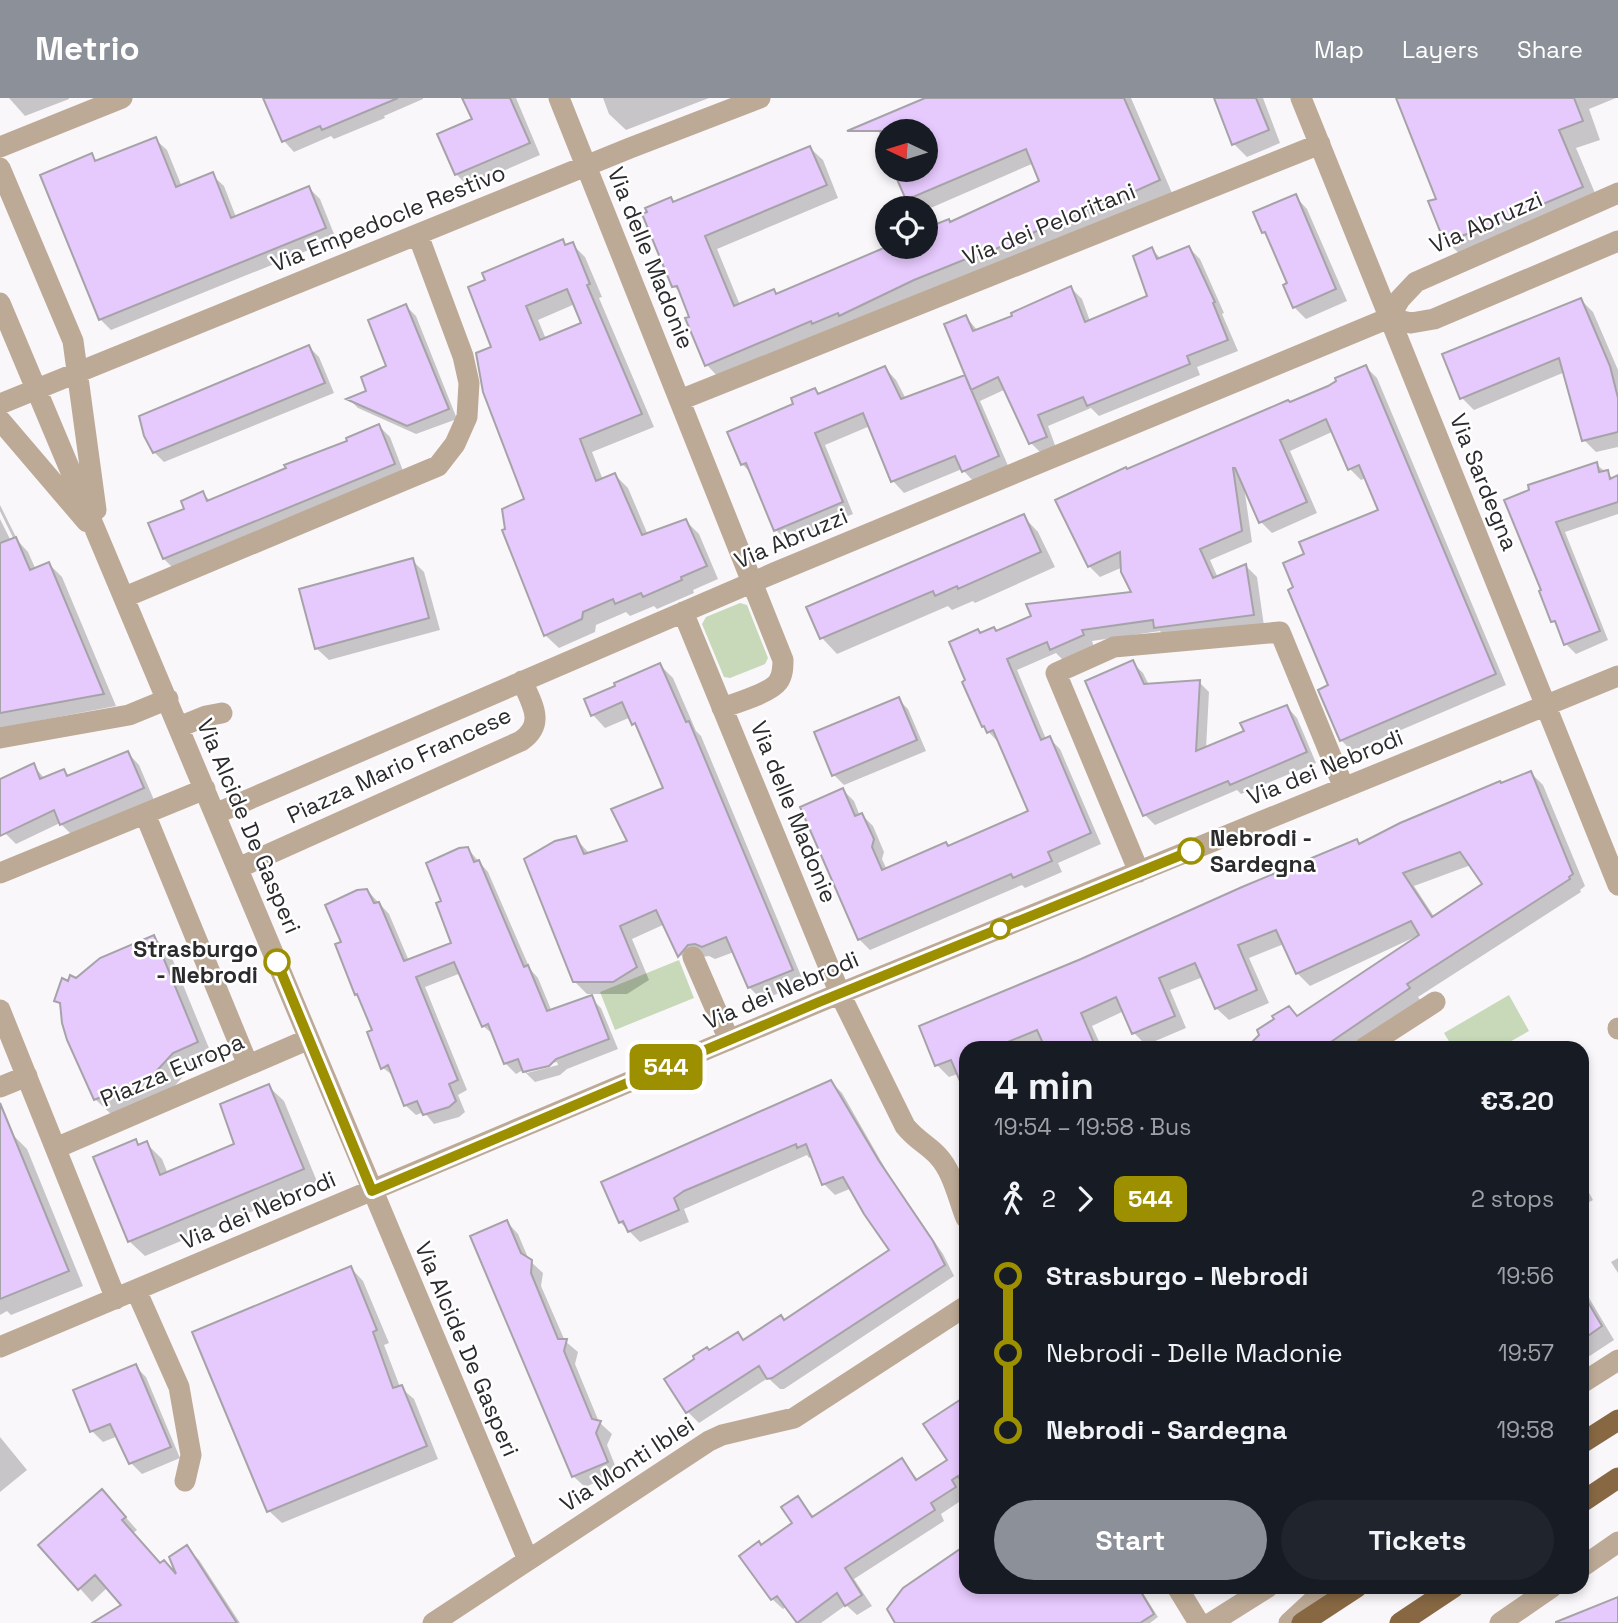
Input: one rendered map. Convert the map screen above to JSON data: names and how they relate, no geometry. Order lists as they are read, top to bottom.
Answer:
{
  "streets": {
    "street": [
      "Via Empedocle Restivo",
      "Via Abruzzi",
      "Via dei Peloritani",
      "Via delle Madonie",
      "Via Sardegna",
      "Piazza Mario Francese",
      "Via dei Nebrodi",
      "Via Alcide De Gasperi",
      "Piazza Europa",
      "Via Monti Iblei"
    ]
  },
  "crossings": [
    ["Via Empedocle Restivo", "Via delle Madonie"],
    ["Via Empedocle Restivo", "Via Alcide De Gasperi"],
    ["Via Abruzzi", "Via delle Madonie"],
    ["Via Abruzzi", "Via Sardegna"],
    ["Via Abruzzi", "Piazza Mario Francese"],
    ["Via Abruzzi", "Via Alcide De Gasperi"],
    ["Via dei Peloritani", "Via delle Madonie"],
    ["Via dei Peloritani", "Via Sardegna"],
    ["Via delle Madonie", "Via dei Nebrodi"],
    ["Via Sardegna", "Via dei Nebrodi"],
    ["Piazza Mario Francese", "Via Alcide De Gasperi"],
    ["Via dei Nebrodi", "Via Alcide De Gasperi"],
    ["Via Alcide De Gasperi", "Piazza Europa"],
    ["Via Alcide De Gasperi", "Via Monti Iblei"]
  ],
  "places": ["Nebrodi - Sardegna", "Strasburgo - Nebrodi"],
  "lines": ["bus line 544"],
  "north": "left",
  "page": {
    "header": "Metrio",
    "nav": ["Map", "Layers", "Share"],
    "on_map": "544",
    "heading": ["4 min", "19:54 – 19:58 · Bus", "€3.20"],
    "legs": ["2", "544", "2 stops"],
    "list": [
      {
        "name": "Strasburgo - Nebrodi",
        "value": "19:56"
      },
      {
        "name": "Nebrodi - Delle Madonie",
        "value": "19:57"
      },
      {
        "name": "Nebrodi - Sardegna",
        "value": "19:58"
      }
    ],
    "buttons": ["Start", "Tickets"]
  }
}
